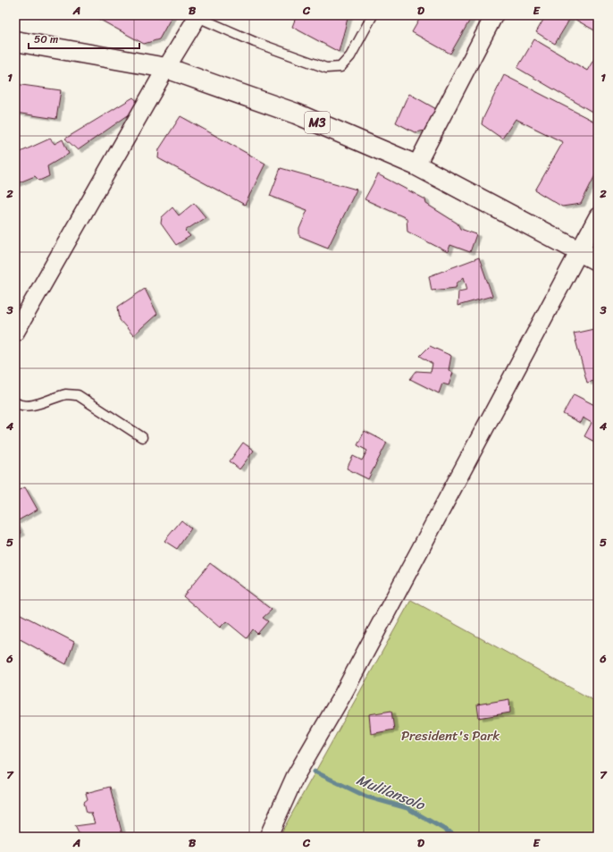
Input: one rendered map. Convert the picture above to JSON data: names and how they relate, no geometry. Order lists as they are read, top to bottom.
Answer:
{
  "streets": {
    "main road": ["M3"]
  },
  "water": ["Mulilansolo"],
  "parks": ["President's Park"],
  "scale_bar": "50 m",
  "grid": {
    "columns": [
      "A",
      "B",
      "C",
      "D",
      "E"
    ],
    "rows": [
      "1",
      "2",
      "3",
      "4",
      "5",
      "6",
      "7"
    ]
  }
}
